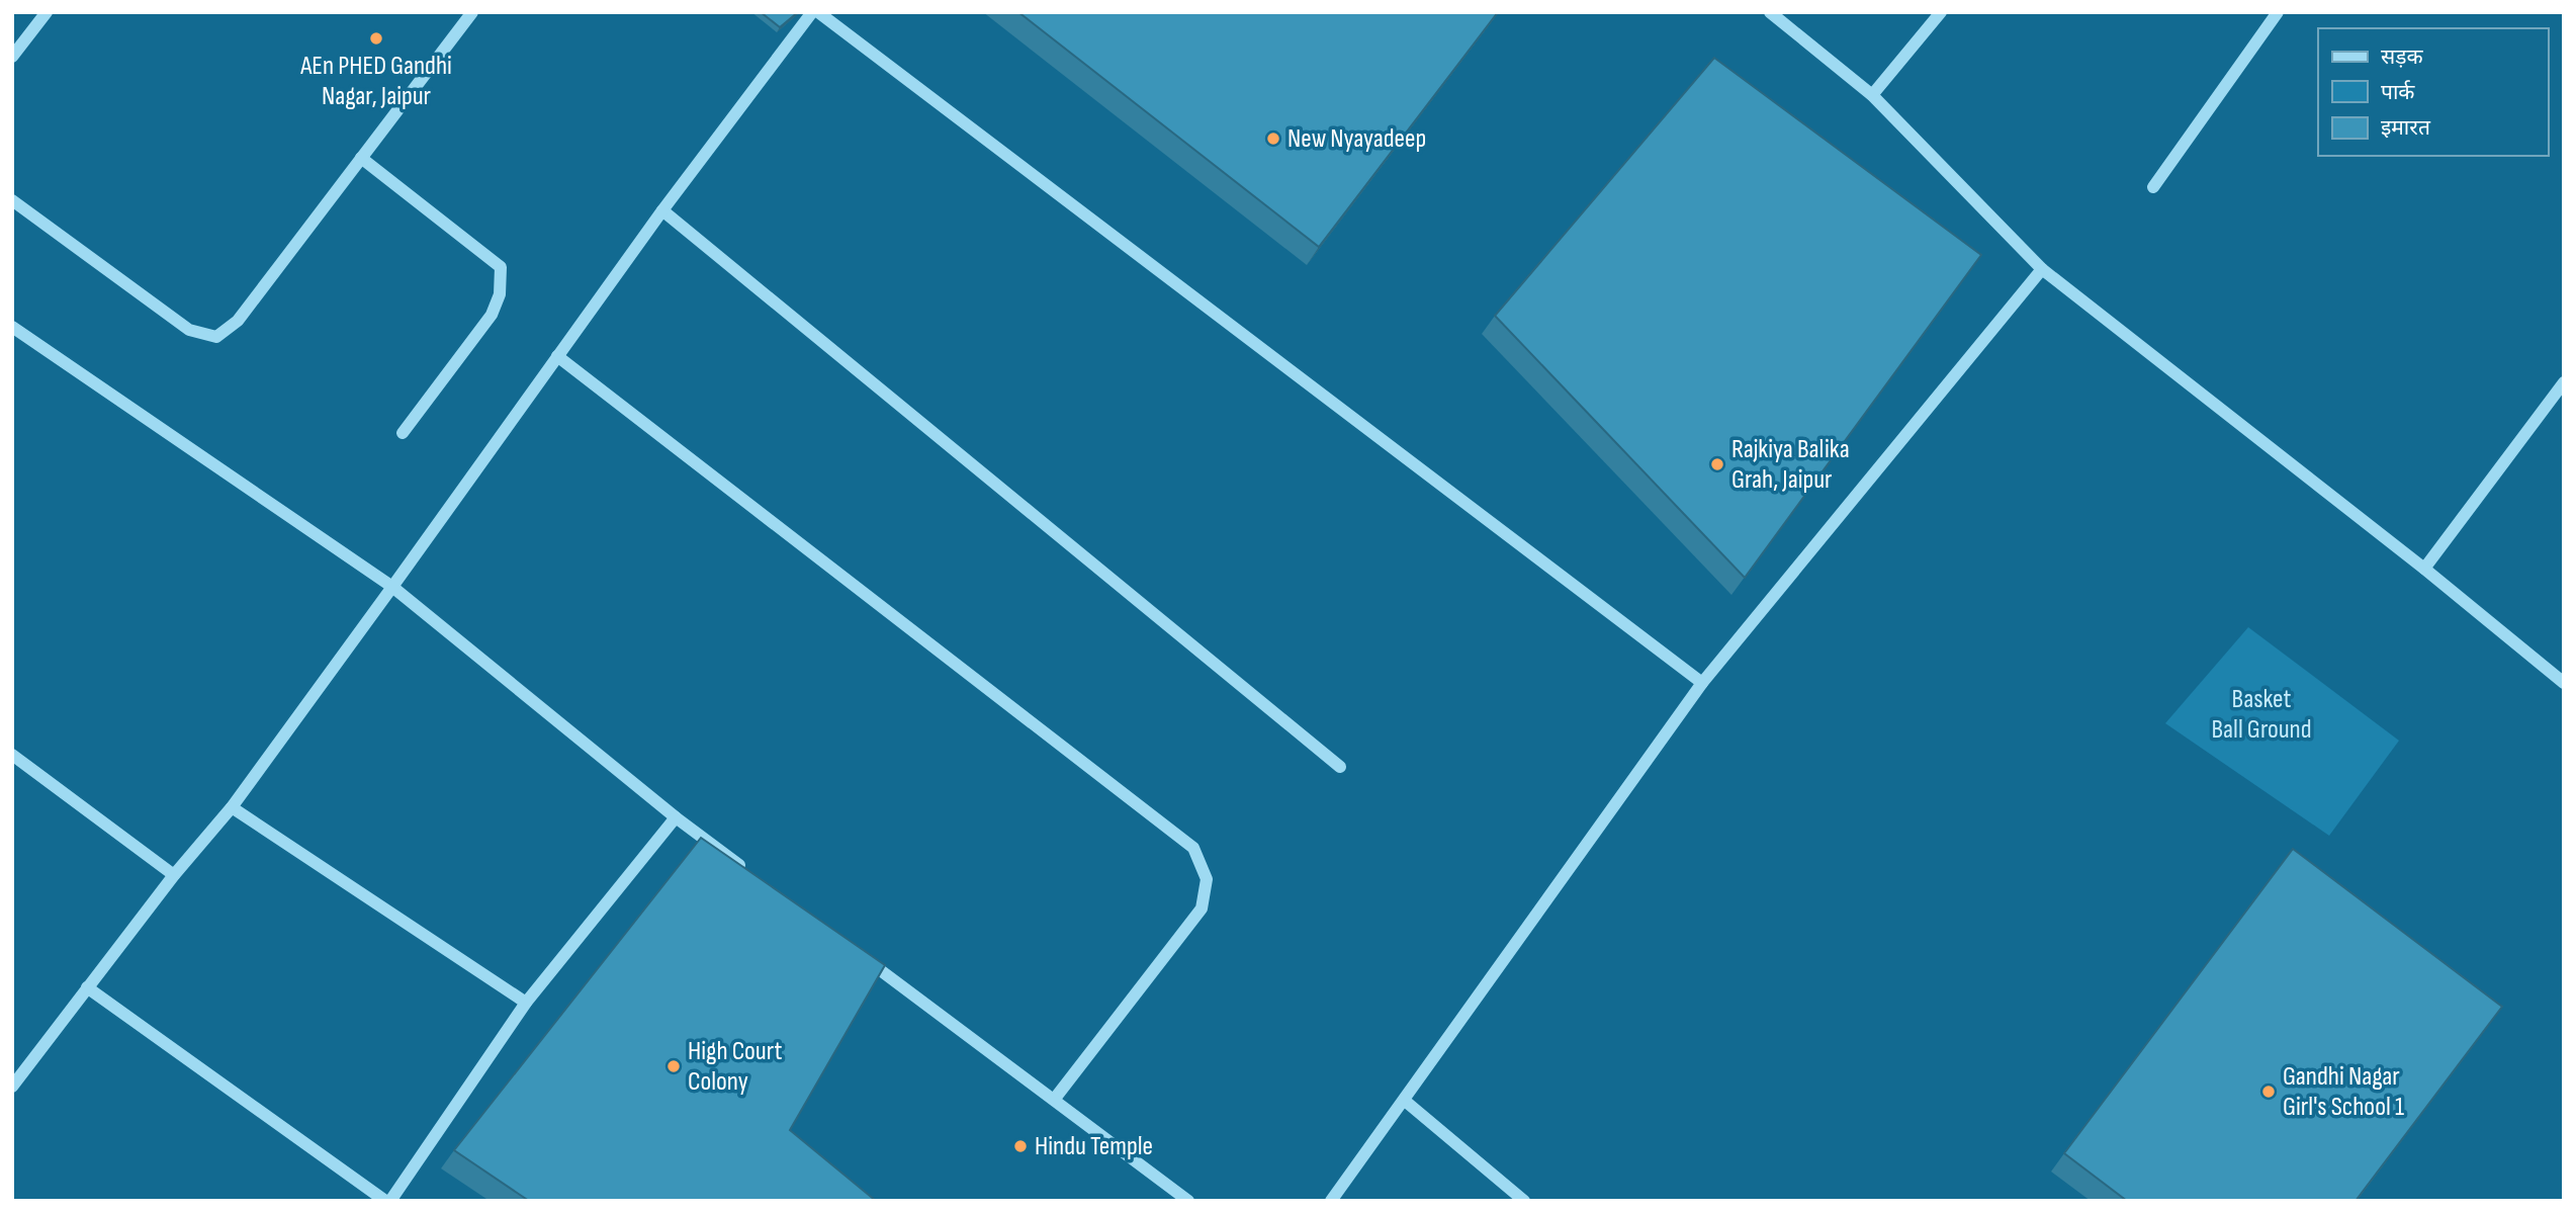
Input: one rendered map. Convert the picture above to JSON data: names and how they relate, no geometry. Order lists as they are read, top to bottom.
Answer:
{
  "parks": ["Basket Ball Ground"],
  "places": [
    "AEn PHED Gandhi Nagar, Jaipur",
    "New Nyayadeep",
    "Rajkiya Balika Grah, Jaipur",
    "High Court Colony",
    "Gandhi Nagar Girl's School 1",
    "Hindu Temple"
  ],
  "legend": ["सड़क", "पार्क", "इमारत"]
}
